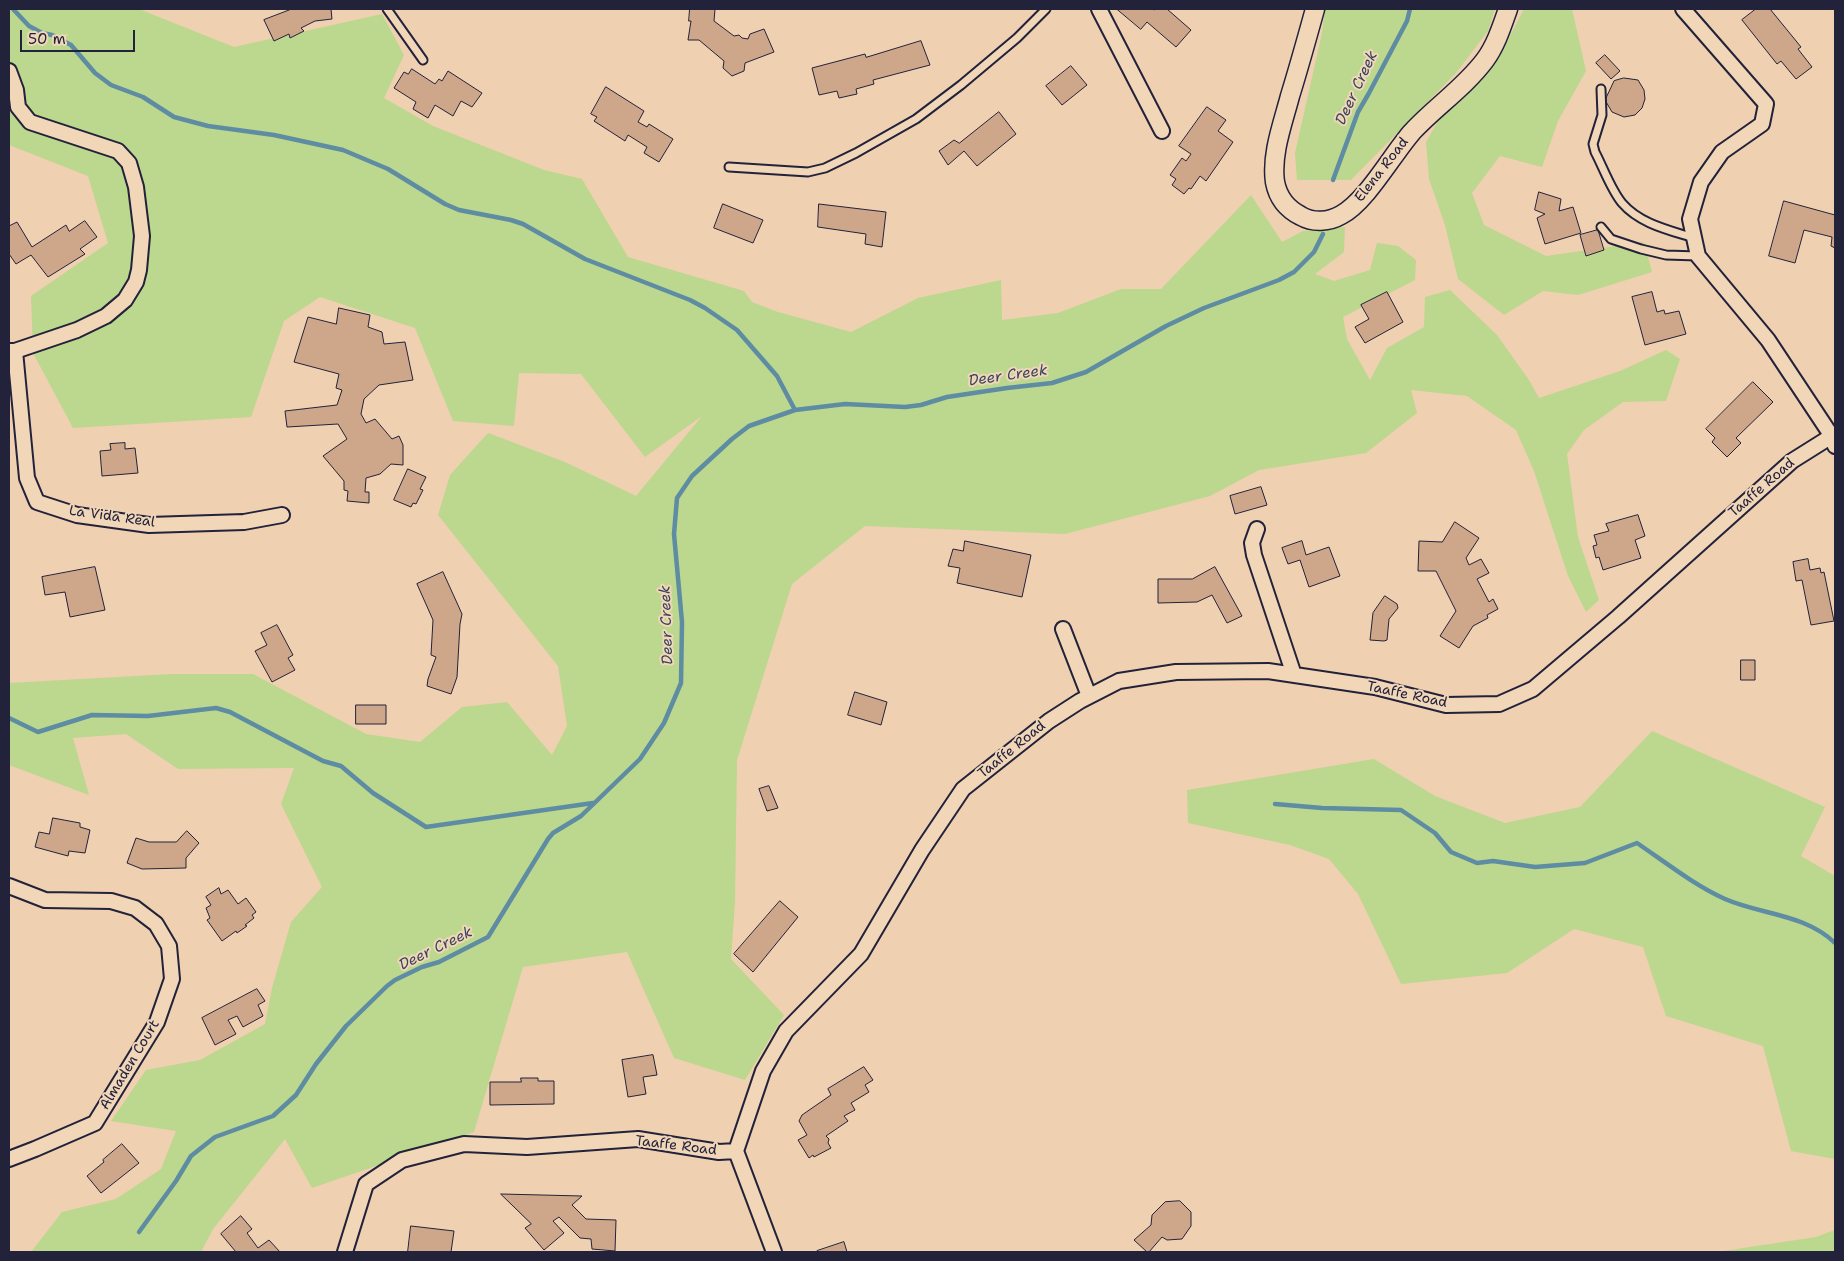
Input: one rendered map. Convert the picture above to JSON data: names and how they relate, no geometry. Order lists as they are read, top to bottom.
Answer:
{
  "streets": {
    "street": [
      "Elena Road",
      "Taaffe Road",
      "La Vida Real",
      "Almaden Court"
    ]
  },
  "water": ["Deer Creek"],
  "scale_bar": "50 m"
}
